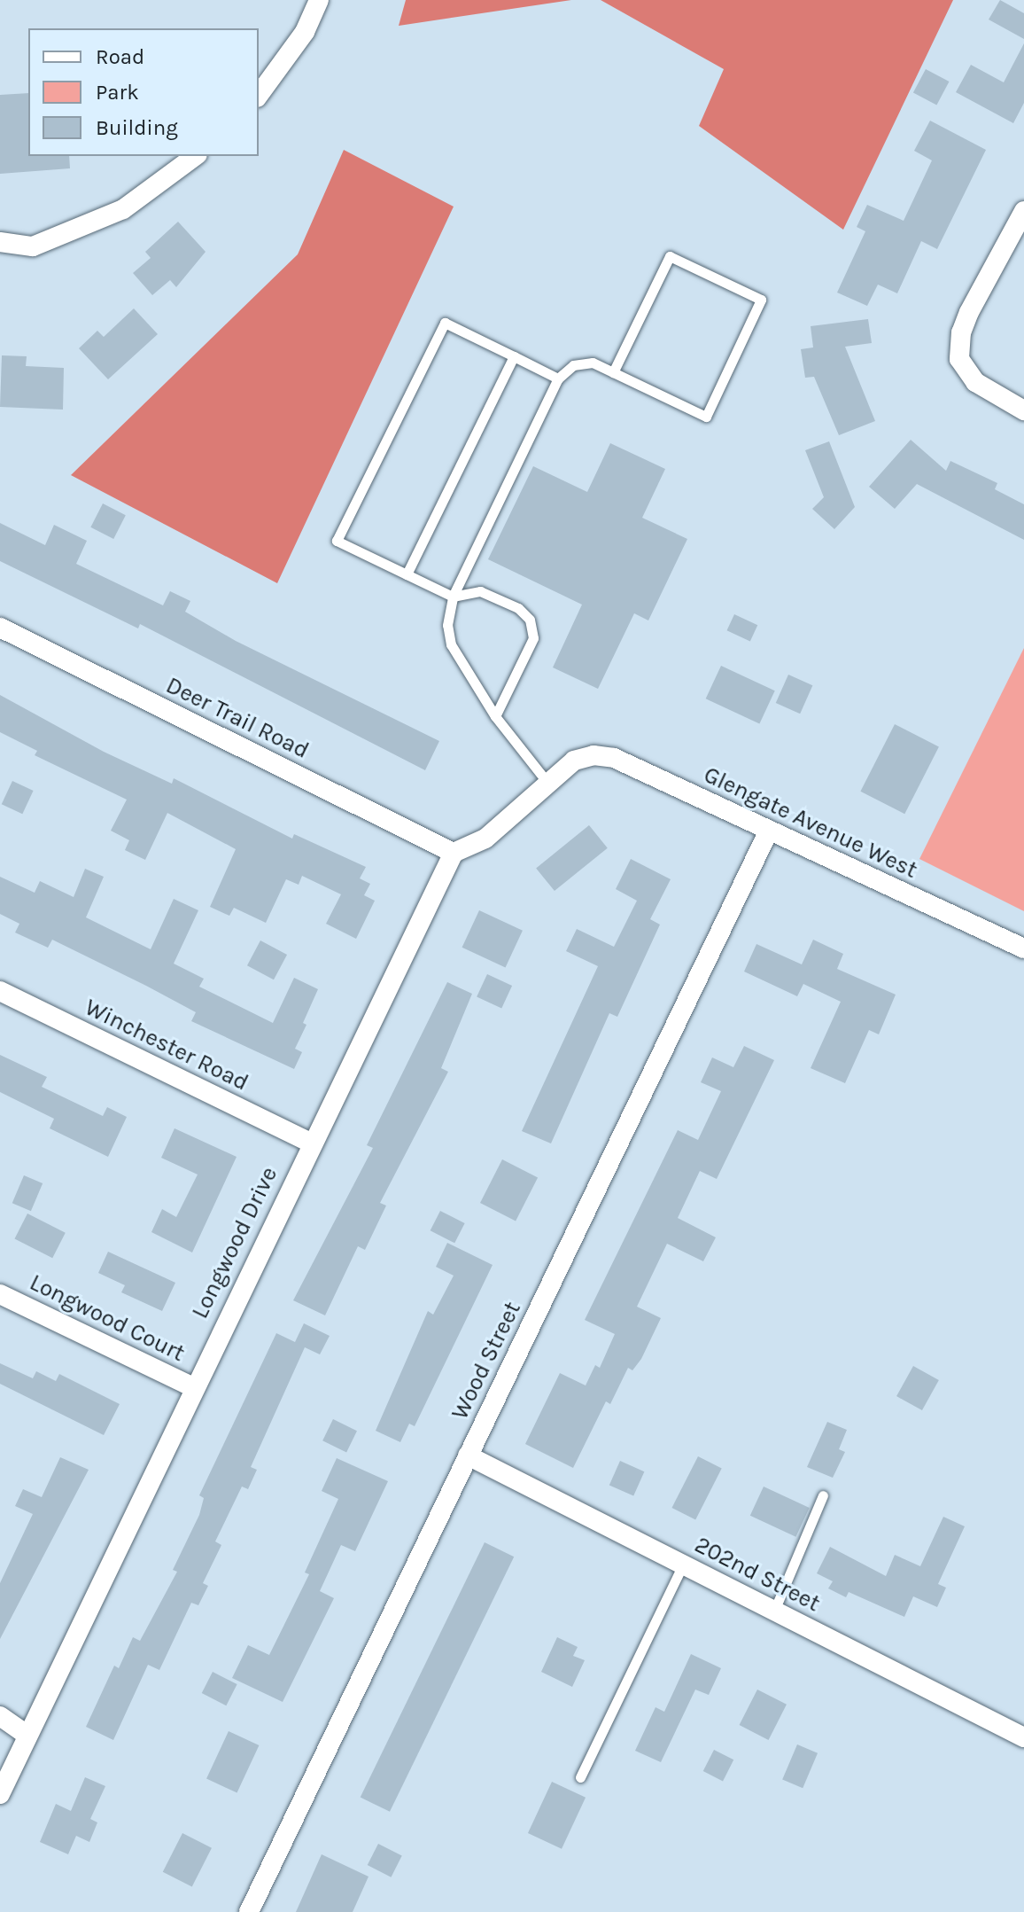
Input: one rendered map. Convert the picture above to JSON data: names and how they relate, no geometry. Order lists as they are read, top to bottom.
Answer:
{
  "streets": {
    "street": [
      "Deer Trail Road",
      "Glengate Avenue West",
      "Winchester Road",
      "Longwood Drive",
      "Longwood Court",
      "Wood Street",
      "202nd Street"
    ]
  },
  "crossings": [
    ["Deer Trail Road", "Longwood Drive"],
    ["Glengate Avenue West", "Wood Street"],
    ["Winchester Road", "Longwood Drive"],
    ["Longwood Drive", "Longwood Court"],
    ["Wood Street", "202nd Street"]
  ],
  "legend": ["Road", "Park", "Building"]
}
